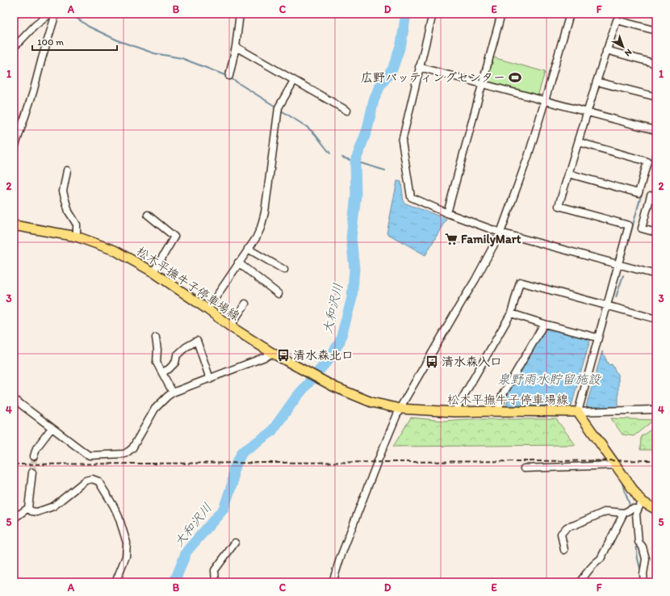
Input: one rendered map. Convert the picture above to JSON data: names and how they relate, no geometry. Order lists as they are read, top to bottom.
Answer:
{
  "streets": {
    "main road": ["松木平撫牛子停車場線"]
  },
  "water": ["大和沢川", "泉野雨水貯留施設"],
  "places": {
    "sports": ["広野バッティングセンター"],
    "supermarket": ["FamilyMart"],
    "bus stop": ["清水森北口", "清水森入口"]
  },
  "scale_bar": "100 m",
  "north": "bottom right",
  "grid": {
    "columns": [
      "A",
      "B",
      "C",
      "D",
      "E",
      "F"
    ],
    "rows": [
      "1",
      "2",
      "3",
      "4",
      "5"
    ]
  }
}
